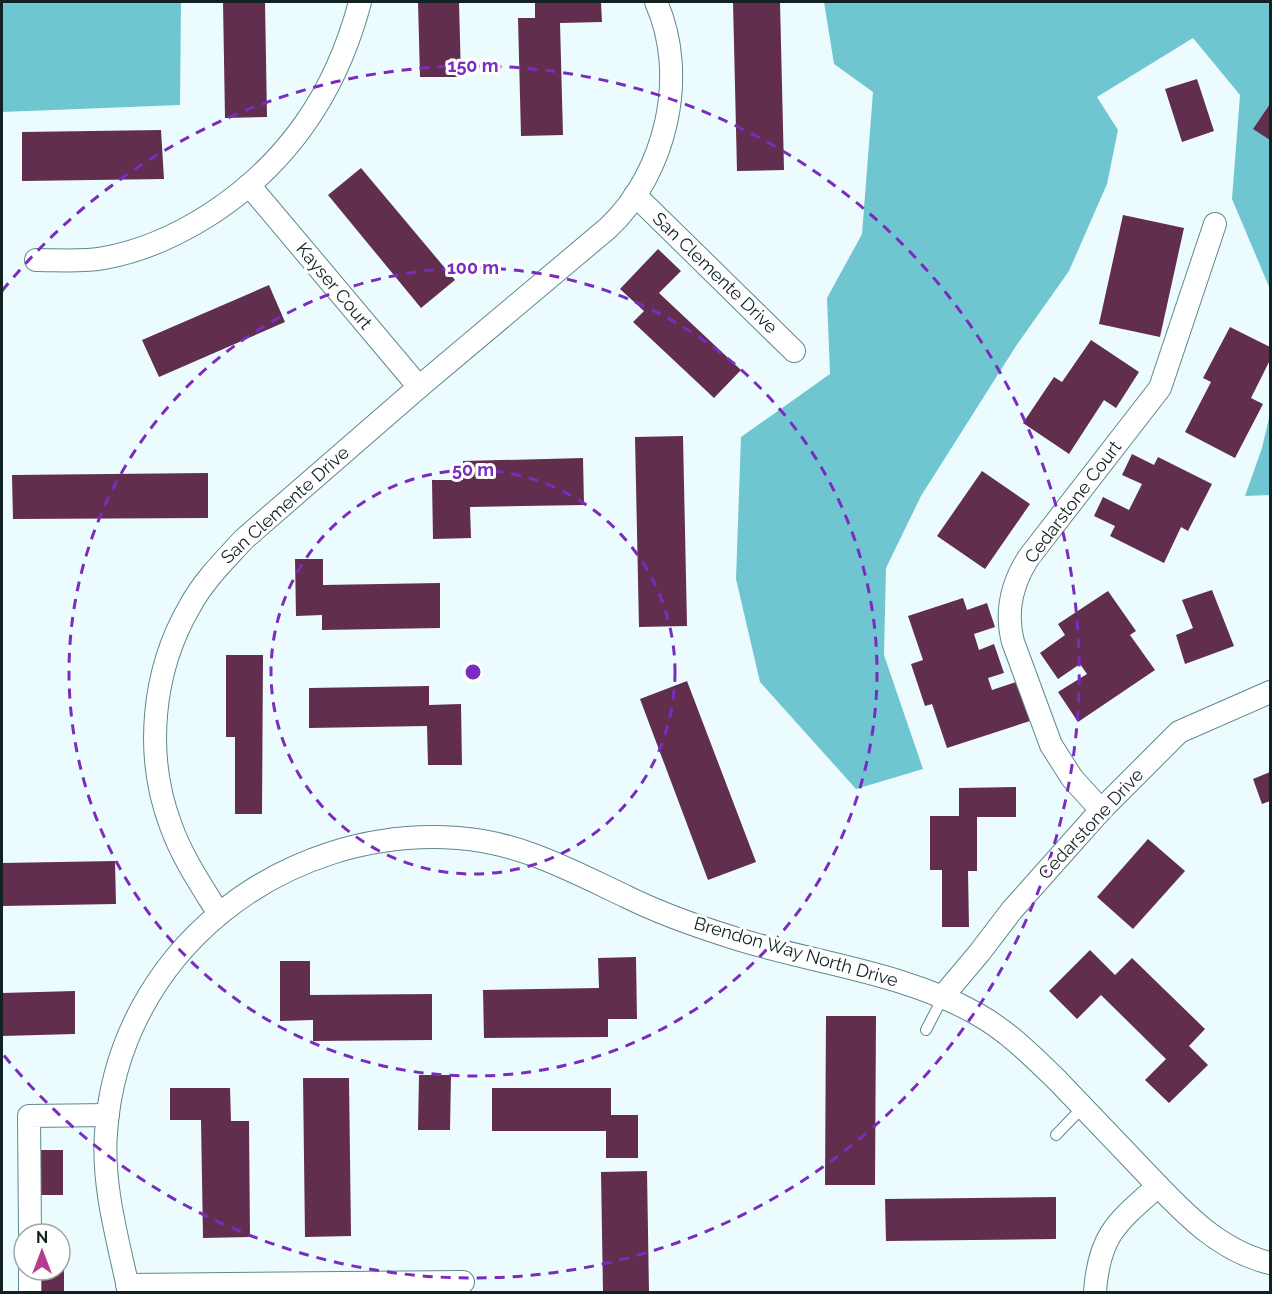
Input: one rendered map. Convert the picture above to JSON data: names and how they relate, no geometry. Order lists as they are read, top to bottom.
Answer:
{
  "streets": {
    "street": [
      "San Clemente Drive",
      "Kayser Court",
      "Cedarstone Court",
      "Cedarstone Drive",
      "Brendon Way North Drive"
    ]
  },
  "crossings": [
    ["San Clemente Drive", "Kayser Court"],
    ["San Clemente Drive", "Brendon Way North Drive"],
    ["Cedarstone Court", "Cedarstone Drive"],
    ["Cedarstone Drive", "Brendon Way North Drive"]
  ],
  "north": "top",
  "rings": ["150 m", "100 m", "50 m"]
}
